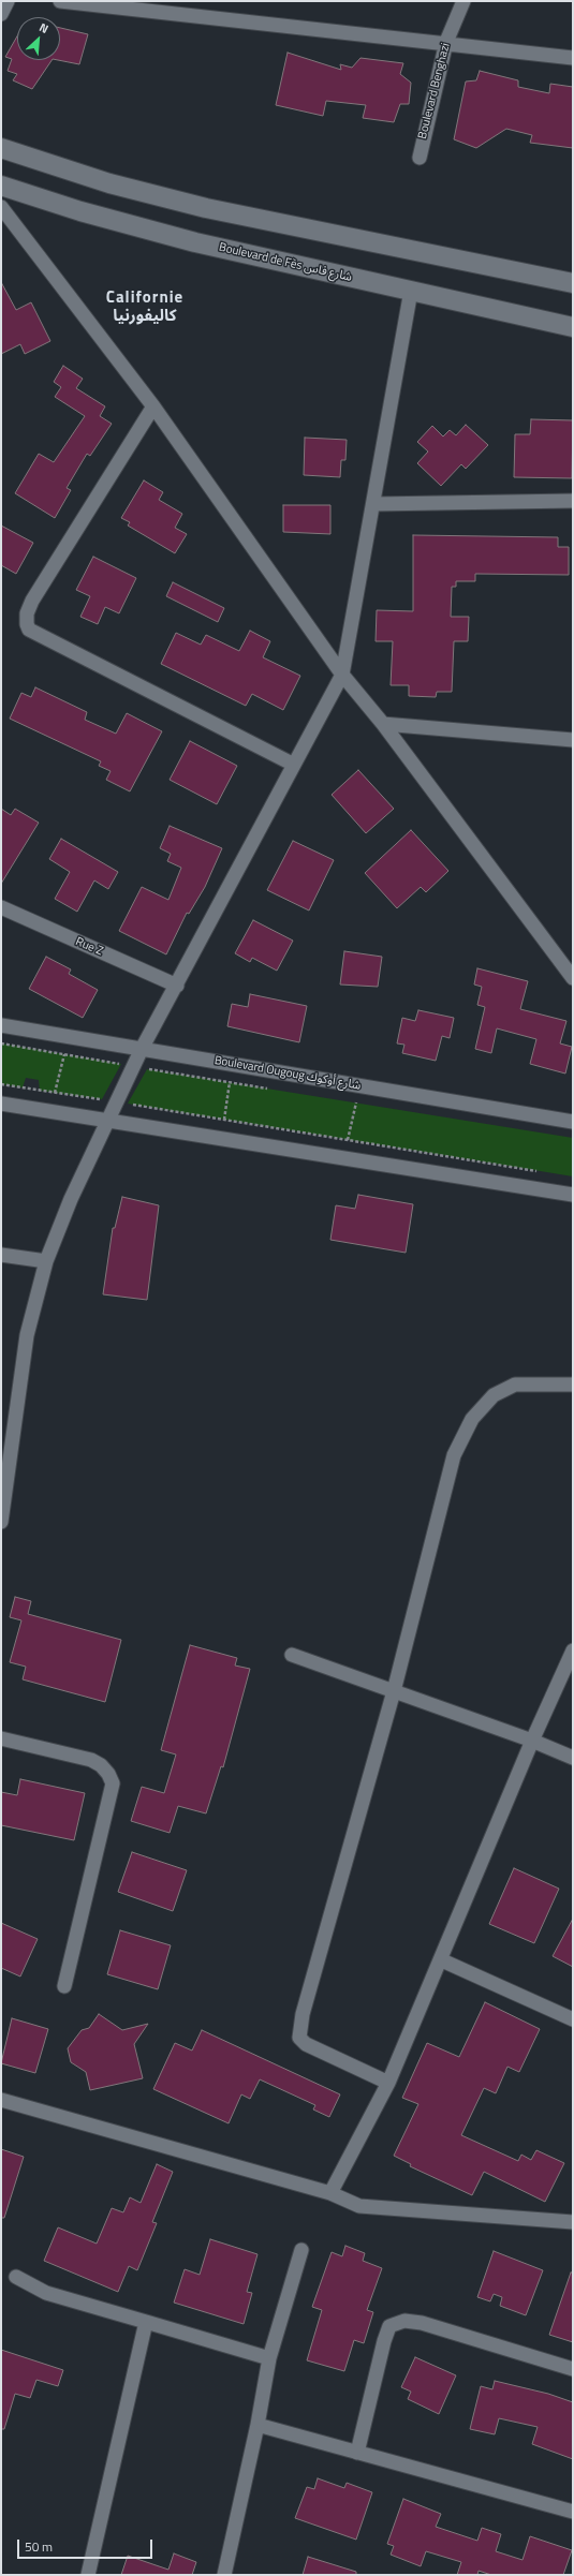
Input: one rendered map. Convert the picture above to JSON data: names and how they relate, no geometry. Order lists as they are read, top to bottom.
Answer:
{
  "streets": {
    "main road": ["Boulevard de Fès شارع فاس"],
    "street": ["Boulevard Benghazi", "Rue Z", "Boulevard Ougoug شارع أوكوك"]
  },
  "districts": ["Californie كاليفورنيا"],
  "scale_bar": "50 m",
  "north": "top right"
}
